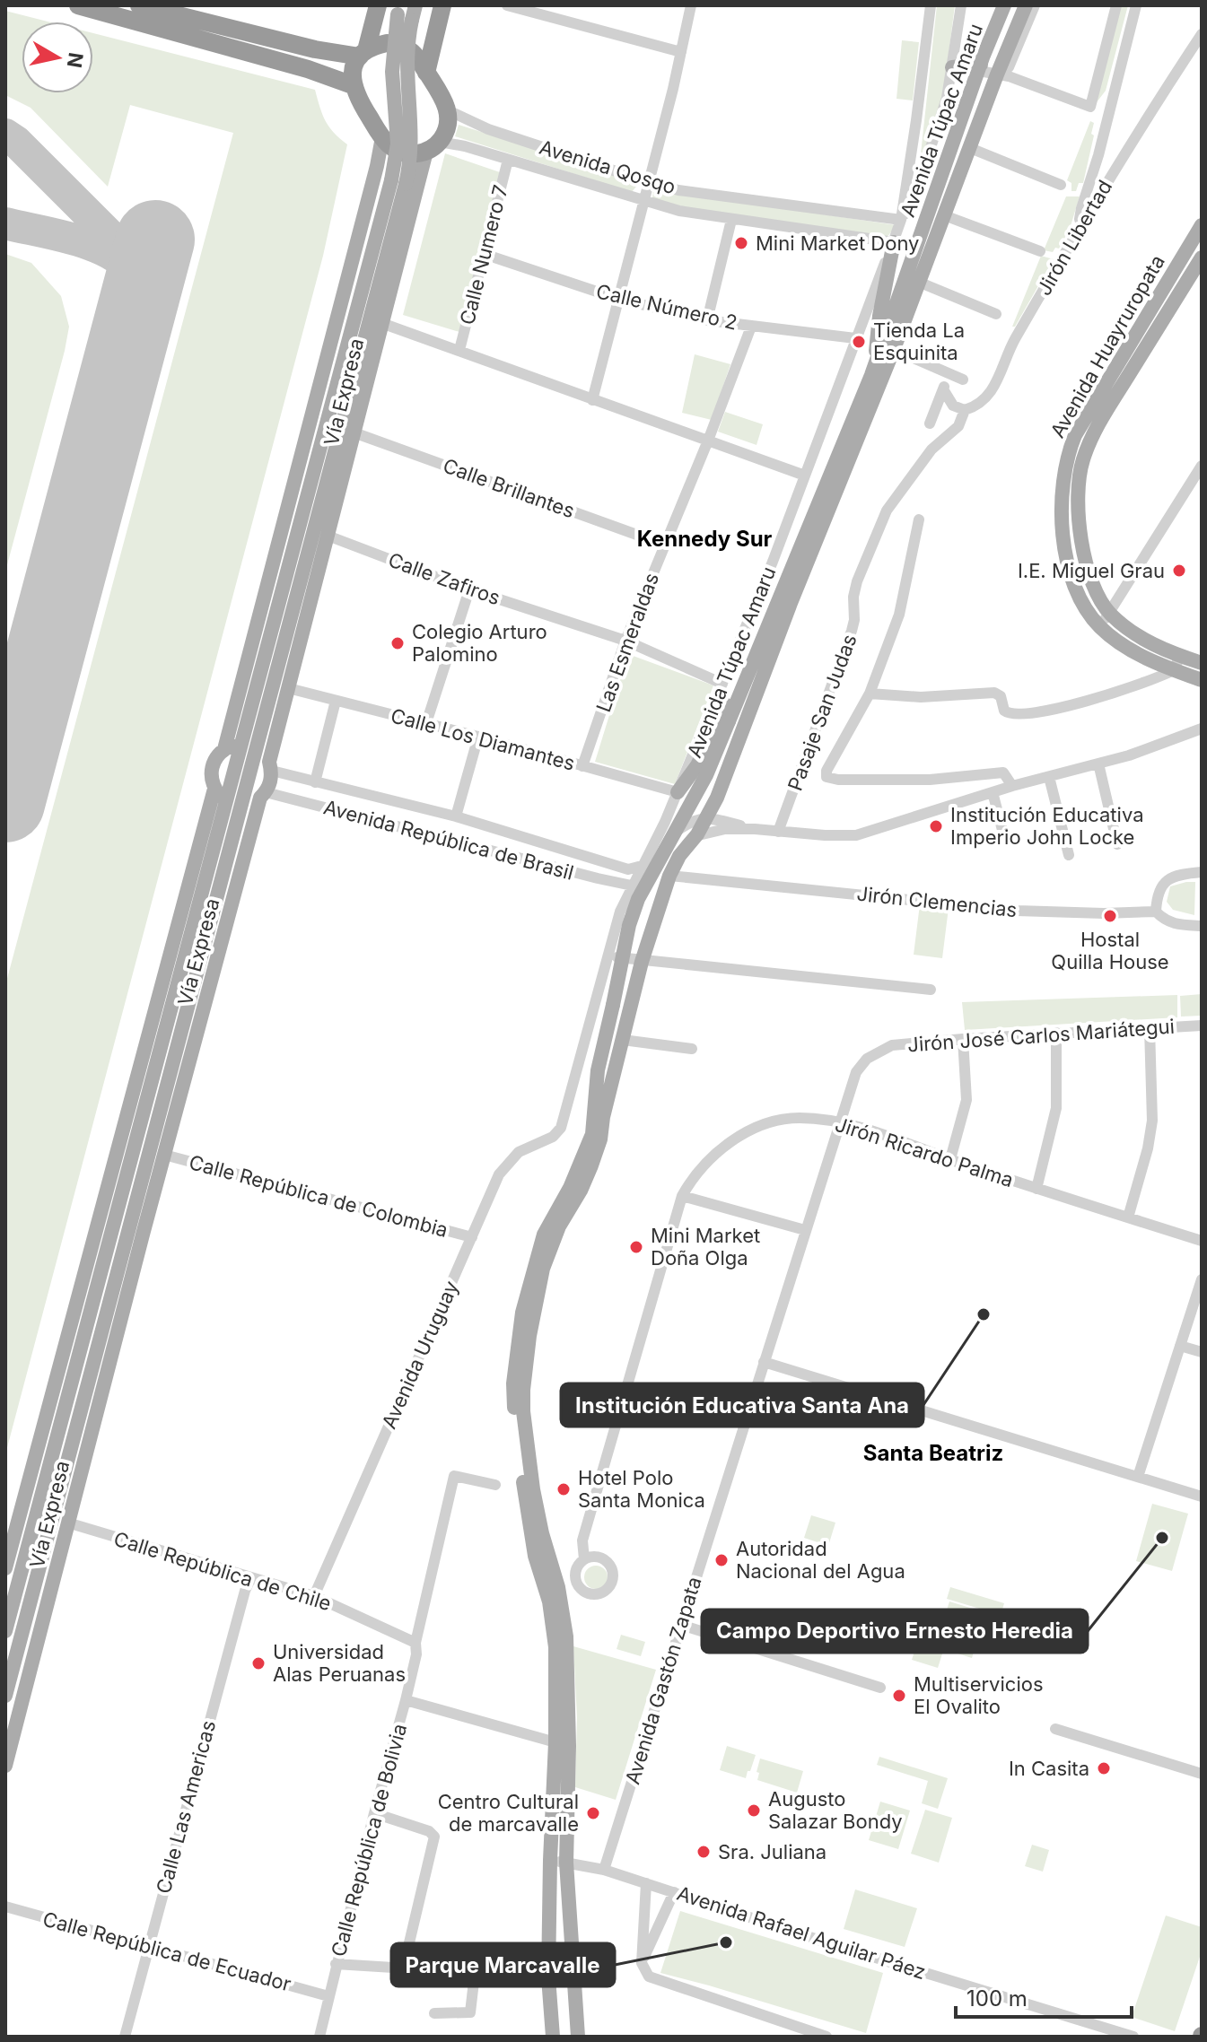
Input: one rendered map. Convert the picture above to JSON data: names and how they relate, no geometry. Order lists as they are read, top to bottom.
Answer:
{
  "streets": {
    "main road": ["Avenida Túpac Amaru", "Avenida Huayruropata", "Vía Expresa"],
    "street": [
      "Avenida Qosqo",
      "Jirón Libertad",
      "Calle Numero 7",
      "Calle Número 2",
      "Calle Brillantes",
      "Calle Zafiros",
      "Las Esmeraldas",
      "Pasaje San Judas",
      "Calle Los Diamantes",
      "Avenida República de Brasil",
      "Jirón Clemencias",
      "Jirón José Carlos Mariátegui",
      "Jirón Ricardo Palma",
      "Calle República de Colombia",
      "Avenida Uruguay",
      "Calle República de Chile",
      "Avenida Gastón Zapata",
      "Calle Las Americas",
      "Calle República de Bolivia",
      "Avenida Rafael Aguilar Páez",
      "Calle República de Ecuador"
    ]
  },
  "crossings": [
    ["Avenida Túpac Amaru", "Avenida Qosqo"],
    ["Avenida Túpac Amaru", "Calle Número 2"],
    ["Avenida Túpac Amaru", "Calle Zafiros"],
    ["Avenida Túpac Amaru", "Calle Los Diamantes"],
    ["Avenida Túpac Amaru", "Avenida República de Brasil"],
    ["Avenida Qosqo", "Calle Numero 7"],
    ["Avenida Qosqo", "Vía Expresa"],
    ["Jirón Libertad", "Pasaje San Judas"],
    ["Calle Numero 7", "Calle Número 2"],
    ["Calle Número 2", "Las Esmeraldas"],
    ["Vía Expresa", "Calle Brillantes"],
    ["Vía Expresa", "Calle Zafiros"],
    ["Vía Expresa", "Calle Los Diamantes"],
    ["Vía Expresa", "Avenida República de Brasil"],
    ["Vía Expresa", "Calle República de Colombia"],
    ["Vía Expresa", "Calle República de Chile"],
    ["Calle Brillantes", "Las Esmeraldas"],
    ["Calle Zafiros", "Las Esmeraldas"],
    ["Las Esmeraldas", "Calle Los Diamantes"],
    ["Jirón José Carlos Mariátegui", "Jirón Ricardo Palma"],
    ["Jirón José Carlos Mariátegui", "Avenida Gastón Zapata"],
    ["Jirón Ricardo Palma", "Avenida Gastón Zapata"],
    ["Calle República de Colombia", "Avenida Uruguay"],
    ["Avenida Uruguay", "Calle República de Chile"],
    ["Calle República de Chile", "Calle Las Americas"],
    ["Calle República de Chile", "Calle República de Bolivia"],
    ["Avenida Gastón Zapata", "Avenida Rafael Aguilar Páez"],
    ["Calle Las Americas", "Calle República de Ecuador"],
    ["Calle República de Bolivia", "Calle República de Ecuador"]
  ],
  "districts": ["Kennedy Sur", "Santa Beatriz"],
  "places": [
    "Mini Market Dony",
    "Tienda La Esquinita",
    "I.E. Miguel Grau",
    "Colegio Arturo Palomino",
    "Institución Educativa Imperio John Locke",
    "Hostal Quilla House",
    "Mini Market Doña Olga",
    "Institución Educativa Santa Ana",
    "Hotel Polo Santa Monica",
    "Campo Deportivo Ernesto Heredia",
    "Autoridad Nacional del Agua",
    "Universidad Alas Peruanas",
    "Multiservicios El Ovalito",
    "In Casita",
    "Augusto Salazar Bondy",
    "Centro Cultural de marcavalle",
    "Sra. Juliana",
    "Parque Marcavalle"
  ],
  "scale_bar": "100 m",
  "north": "right"
}
